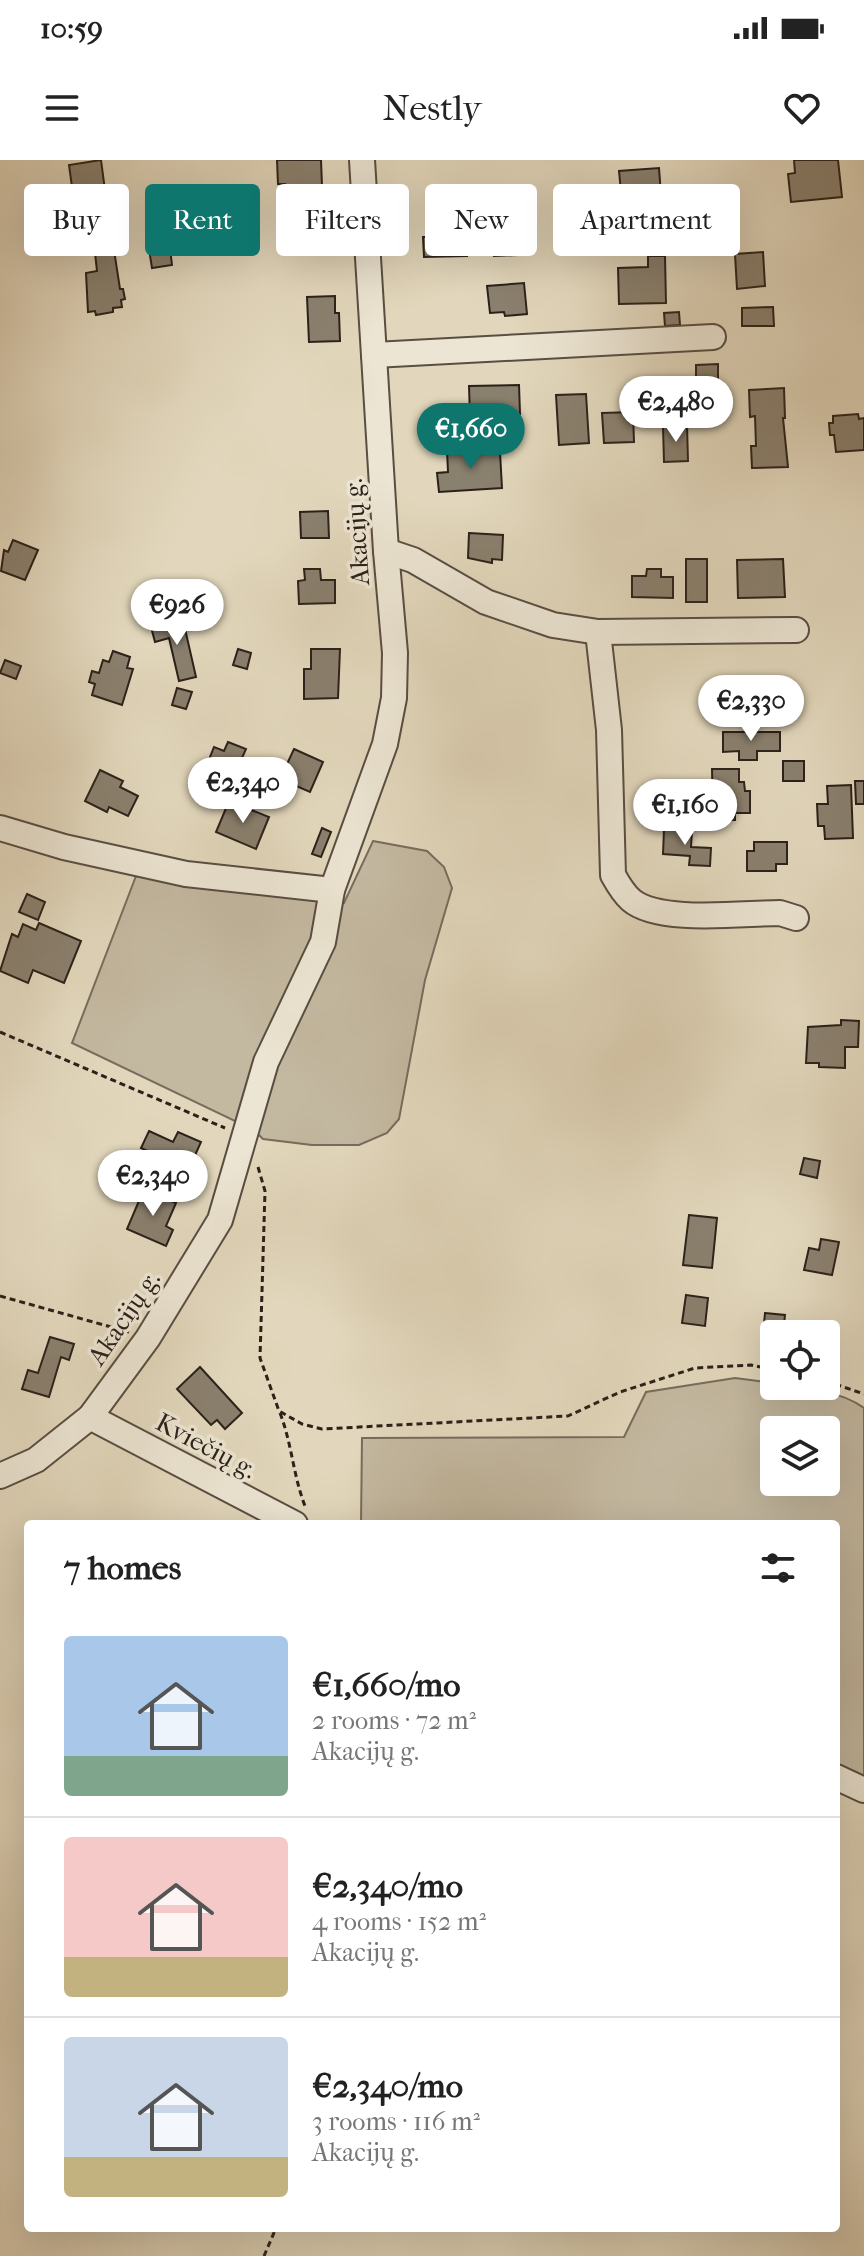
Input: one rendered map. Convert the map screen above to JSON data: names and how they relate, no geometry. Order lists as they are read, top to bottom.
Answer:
{
  "streets": {
    "street": ["Akacijų g.", "Kviečių g."]
  },
  "crossings": [
    ["Akacijų g.", "Kviečių g."]
  ],
  "page": {
    "status": "10:59",
    "header": "Nestly",
    "chip": [
      "Buy",
      "Rent",
      "Filters",
      "New",
      "Apartment"
    ],
    "price": [
      "€2,480",
      "€1,660",
      "€926",
      "€2,330",
      "€2,340",
      "€1,160",
      "€2,340"
    ],
    "heading": "7 homes",
    "list": [
      {
        "name": "€1,660/mo",
        "note": "2 rooms · 72 m² · Akacijų g."
      },
      {
        "name": "€2,340/mo",
        "note": "4 rooms · 152 m² · Akacijų g."
      },
      {
        "name": "€2,340/mo",
        "note": "3 rooms · 116 m² · Akacijų g."
      }
    ]
  }
}
